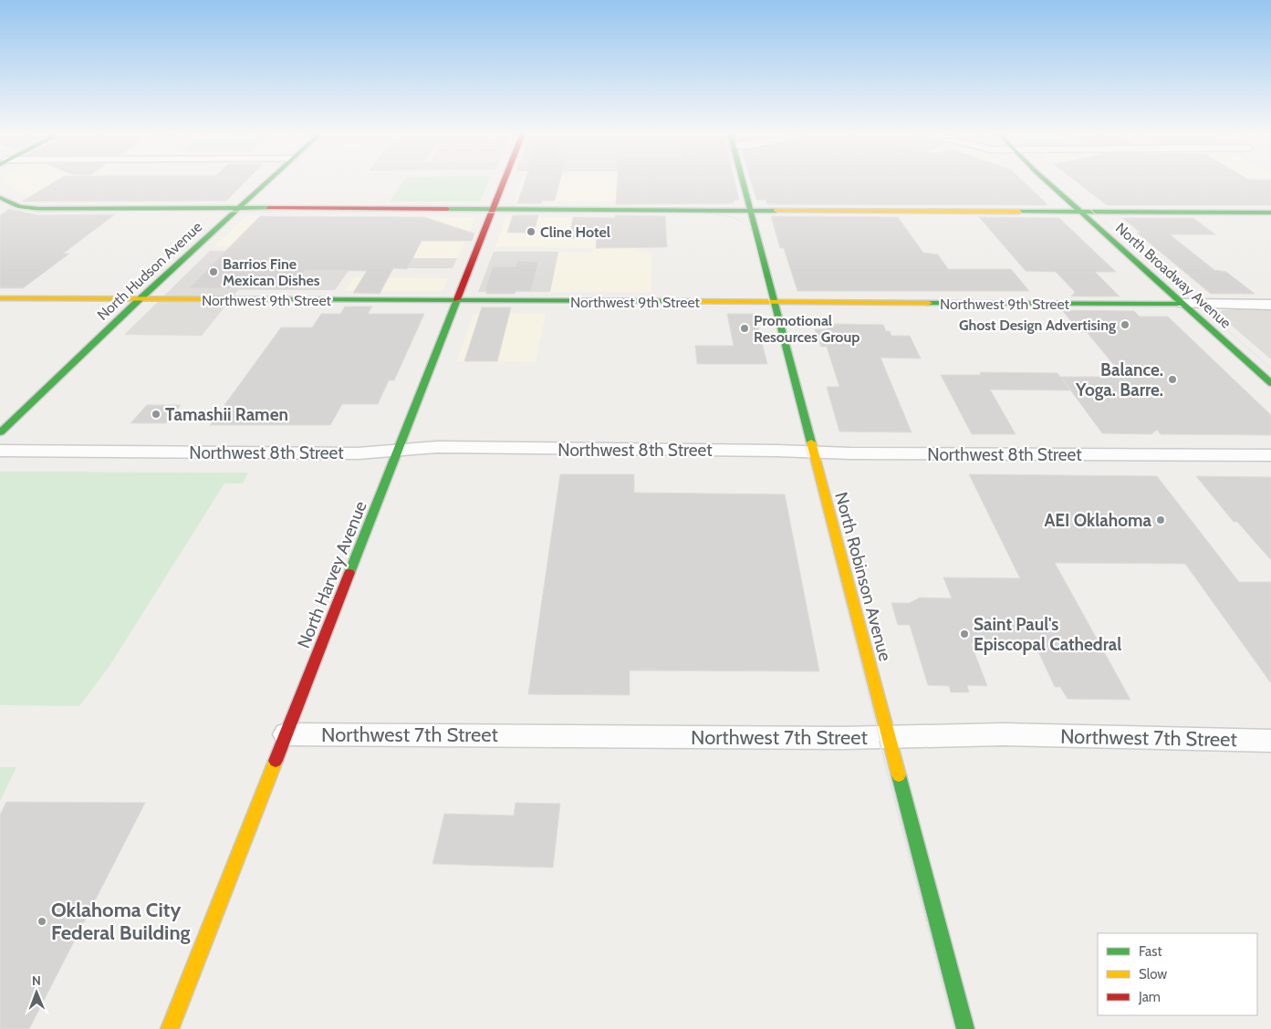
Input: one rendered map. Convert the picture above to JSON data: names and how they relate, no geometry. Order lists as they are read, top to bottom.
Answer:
{
  "streets": {
    "street": [
      "North Hudson Avenue",
      "North Broadway Avenue",
      "Northwest 9th Street",
      "Northwest 8th Street",
      "North Harvey Avenue",
      "North Robinson Avenue",
      "Northwest 7th Street"
    ]
  },
  "crossings": [
    ["North Hudson Avenue", "Northwest 9th Street"],
    ["North Broadway Avenue", "Northwest 9th Street"],
    ["Northwest 9th Street", "North Harvey Avenue"],
    ["Northwest 9th Street", "North Robinson Avenue"],
    ["Northwest 8th Street", "North Harvey Avenue"],
    ["Northwest 8th Street", "North Robinson Avenue"],
    ["North Harvey Avenue", "Northwest 7th Street"],
    ["North Robinson Avenue", "Northwest 7th Street"]
  ],
  "places": [
    "Cline Hotel",
    "Barrios Fine Mexican Dishes",
    "Ghost Design Advertising",
    "Promotional Resources Group",
    "Balance. Yoga. Barre.",
    "Tamashii Ramen",
    "AEI Oklahoma",
    "Saint Paul's Episcopal Cathedral",
    "Oklahoma City Federal Building"
  ],
  "legend": ["Fast", "Slow", "Jam"],
  "north": "top"
}
